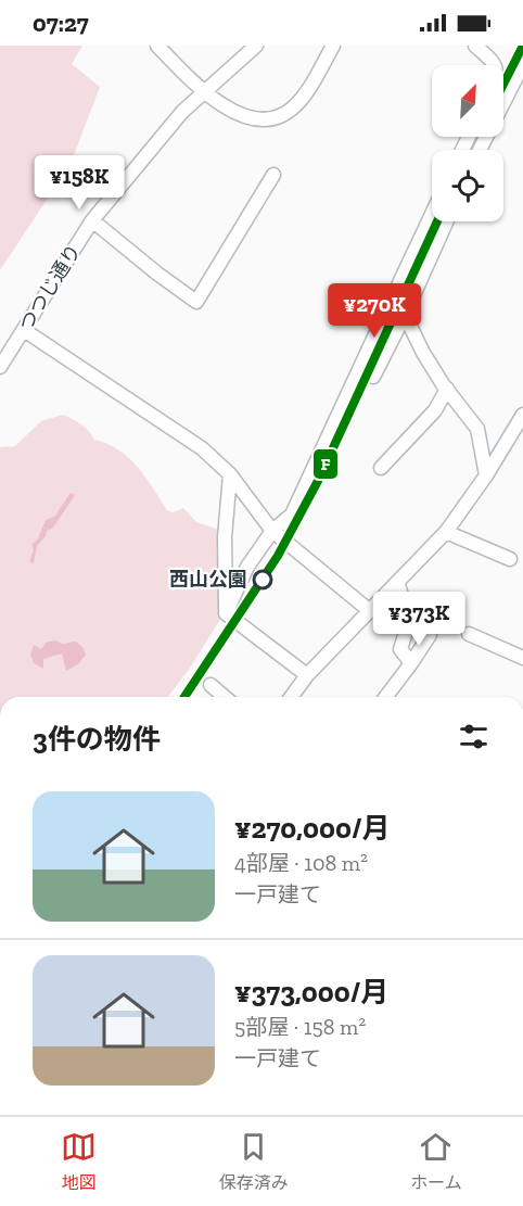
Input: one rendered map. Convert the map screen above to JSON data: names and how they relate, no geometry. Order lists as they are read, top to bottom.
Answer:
{
  "streets": {
    "street": ["つつじ通り"]
  },
  "places": ["西山公園"],
  "lines": ["transit line F"],
  "north": "top right",
  "page": {
    "status": "07:27",
    "price": ["¥158K", "¥270K", "¥373K"],
    "heading": "3件の物件",
    "list": [
      {
        "name": "¥270,000/月",
        "note": "4部屋 · 108 m² · 一戸建て"
      },
      {
        "name": "¥373,000/月",
        "note": "5部屋 · 158 m² · 一戸建て"
      }
    ],
    "tabs": ["地図", "保存済み", "ホーム"]
  }
}
